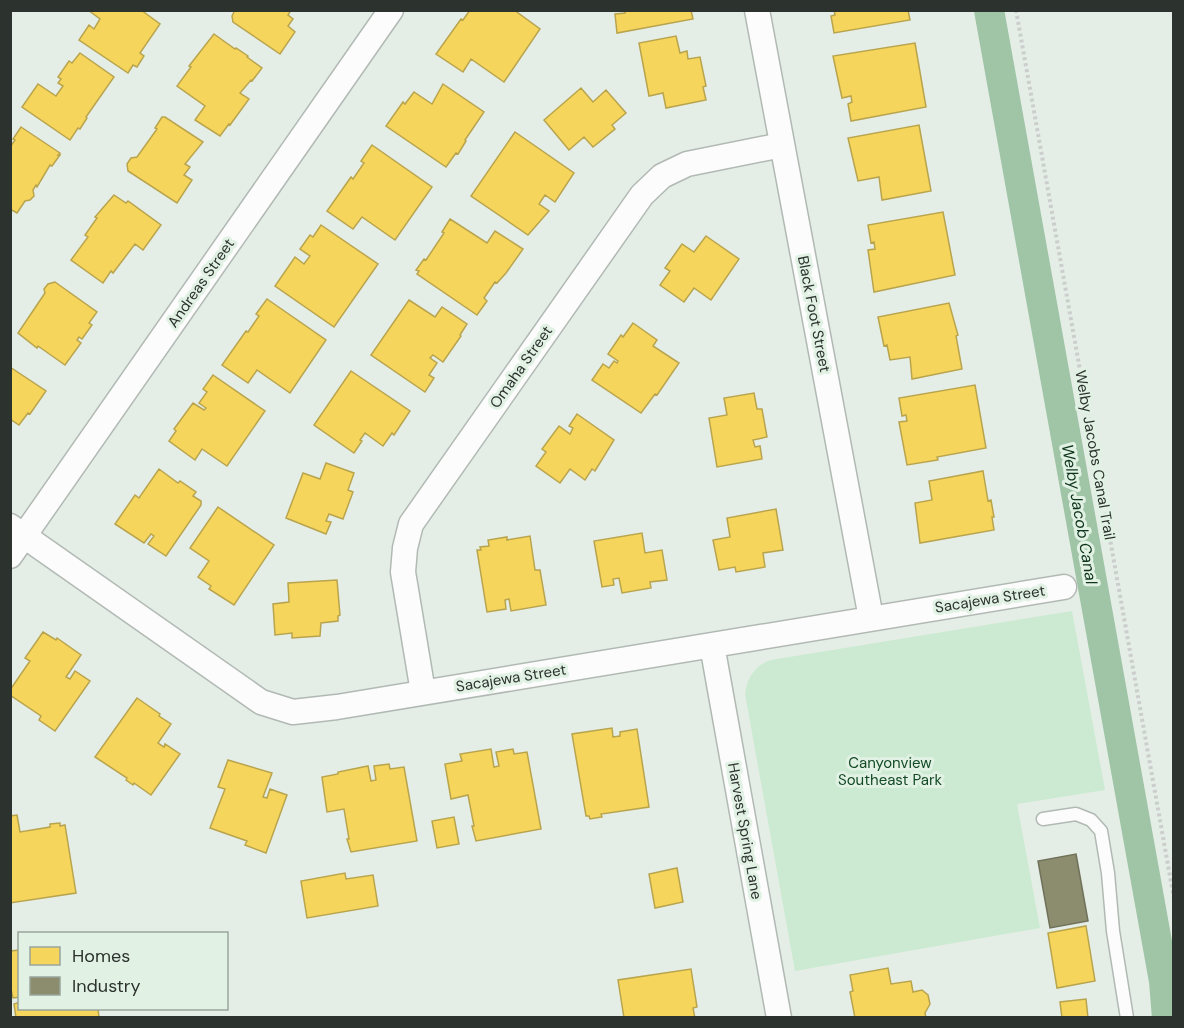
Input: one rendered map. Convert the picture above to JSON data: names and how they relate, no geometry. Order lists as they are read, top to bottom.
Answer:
{
  "streets": {
    "street": [
      "Andreas Street",
      "Black Foot Street",
      "Omaha Street",
      "Sacajewa Street",
      "Harvest Spring Lane"
    ],
    "path": ["Welby Jacobs Canal Trail"]
  },
  "crossings": [
    ["Andreas Street", "Sacajewa Street"],
    ["Black Foot Street", "Omaha Street"],
    ["Black Foot Street", "Sacajewa Street"],
    ["Omaha Street", "Sacajewa Street"],
    ["Sacajewa Street", "Harvest Spring Lane"]
  ],
  "water": ["Welby Jacob Canal"],
  "parks": ["Canyonview Southeast Park"],
  "legend": ["Homes", "Industry"]
}
